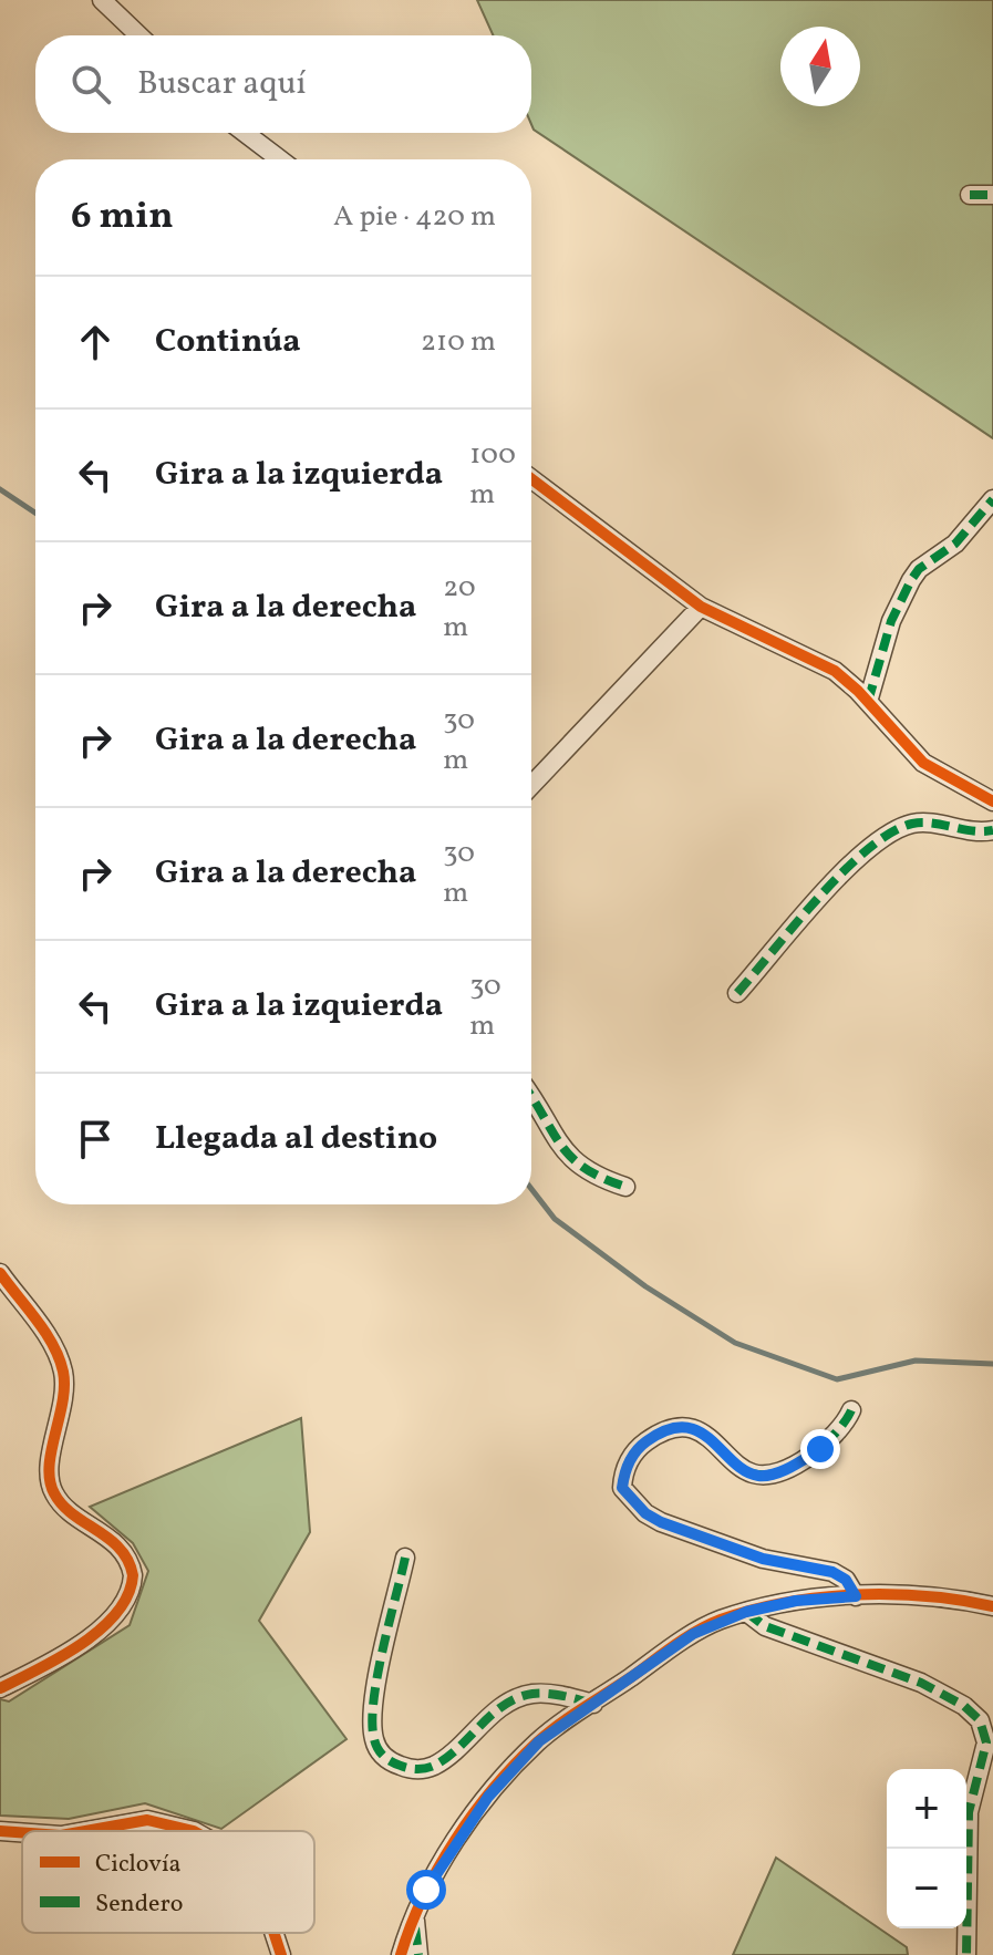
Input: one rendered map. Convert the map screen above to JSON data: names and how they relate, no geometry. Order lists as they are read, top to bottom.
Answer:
{
  "legend": ["Ciclovía", "Sendero"],
  "north": "top",
  "page": {
    "search": "Buscar aquí",
    "heading": ["6 min", "A pie · 420 m"],
    "list": [
      ["Continúa", "210 m"],
      ["Gira a la izquierda", "100 m"],
      ["Gira a la derecha", "20 m"],
      ["Gira a la derecha", "30 m"],
      ["Gira a la derecha", "30 m"],
      ["Gira a la izquierda", "30 m"],
      "Llegada al destino"
    ],
    "map_buttons": ["+", "−"]
  }
}
